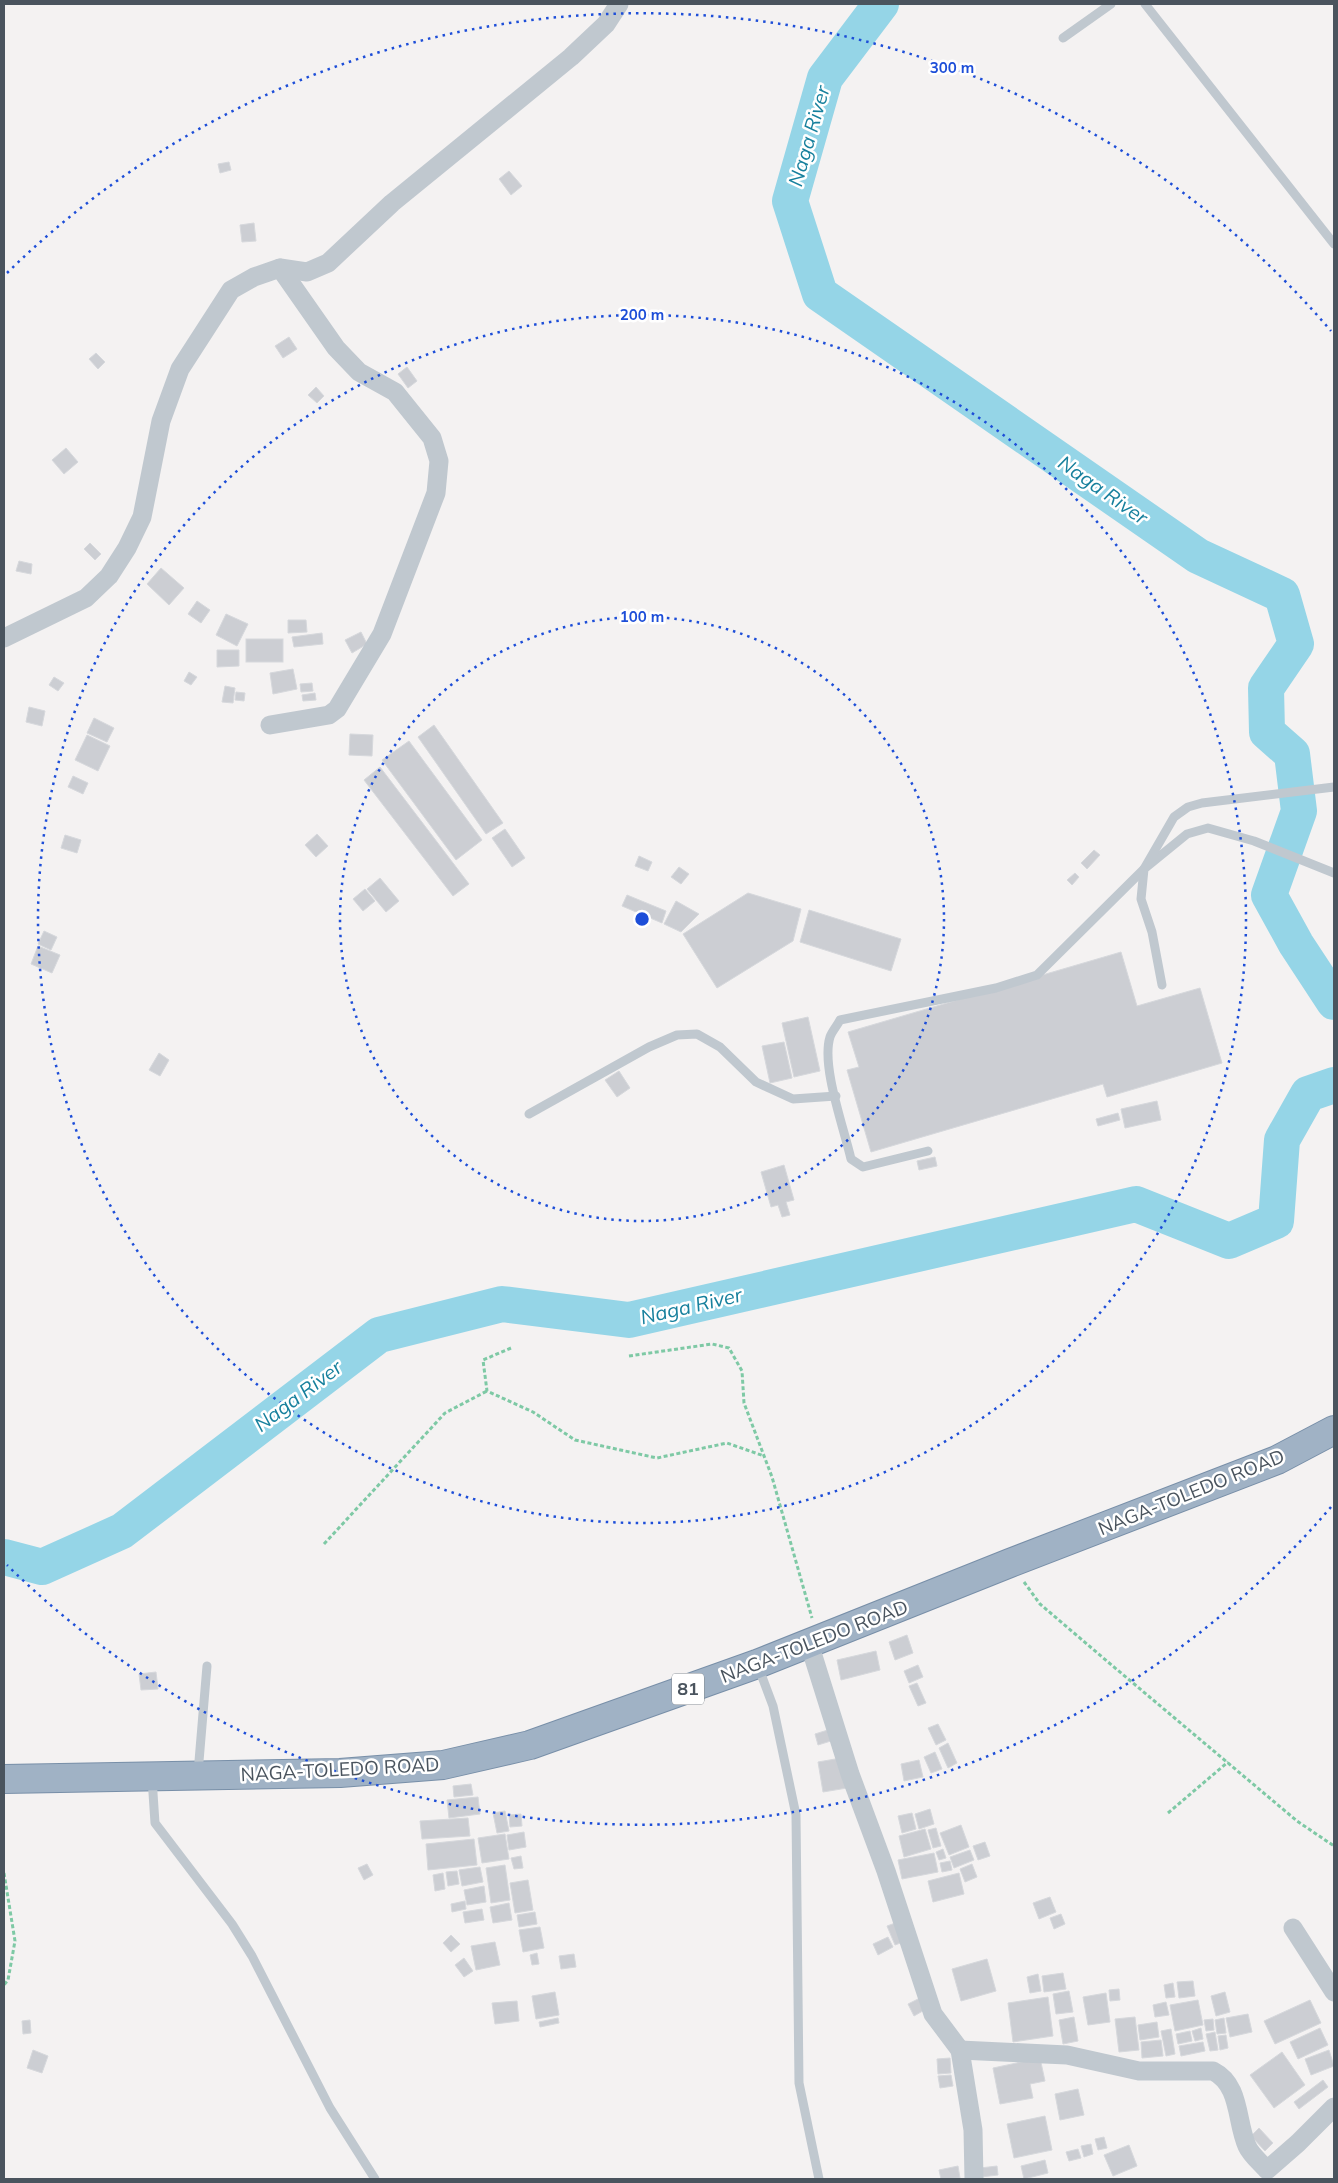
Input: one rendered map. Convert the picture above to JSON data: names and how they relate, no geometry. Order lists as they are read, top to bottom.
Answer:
{
  "streets": {
    "highway": ["NAGA-TOLEDO ROAD", "81"]
  },
  "water": ["Naga River"],
  "rings": ["300 m", "200 m", "100 m"]
}
